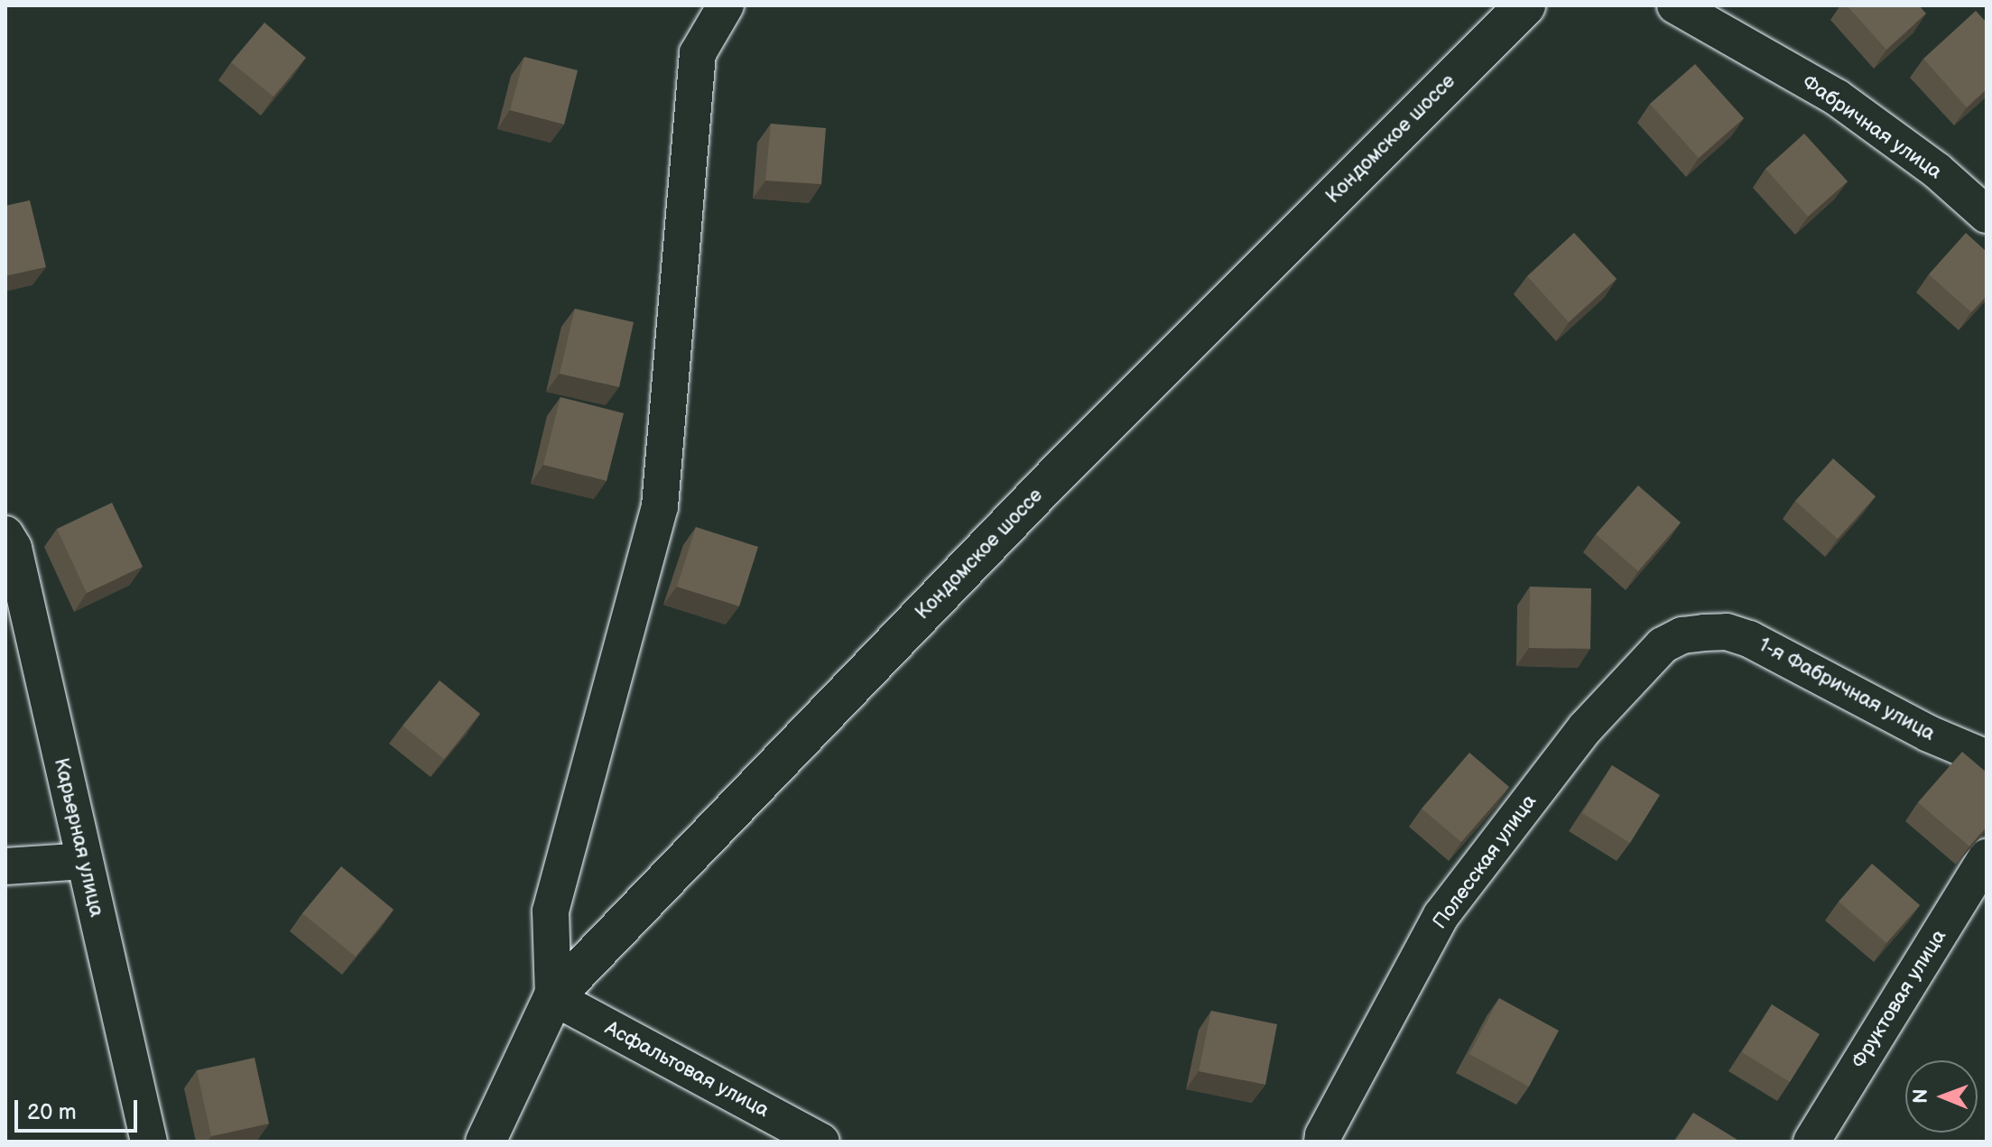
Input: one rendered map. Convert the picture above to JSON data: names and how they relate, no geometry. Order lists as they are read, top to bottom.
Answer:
{
  "streets": {
    "street": [
      "Фабричная улица",
      "Кондомское шоссе",
      "1-я Фабричная улица",
      "Карьерная улица",
      "Полесская улица",
      "Фруктовая улица",
      "Асфальтовая улица"
    ]
  },
  "crossings": [
    ["Кондомское шоссе", "Асфальтовая улица"],
    ["1-я Фабричная улица", "Полесская улица"]
  ],
  "scale_bar": "20 m",
  "north": "left"
}
